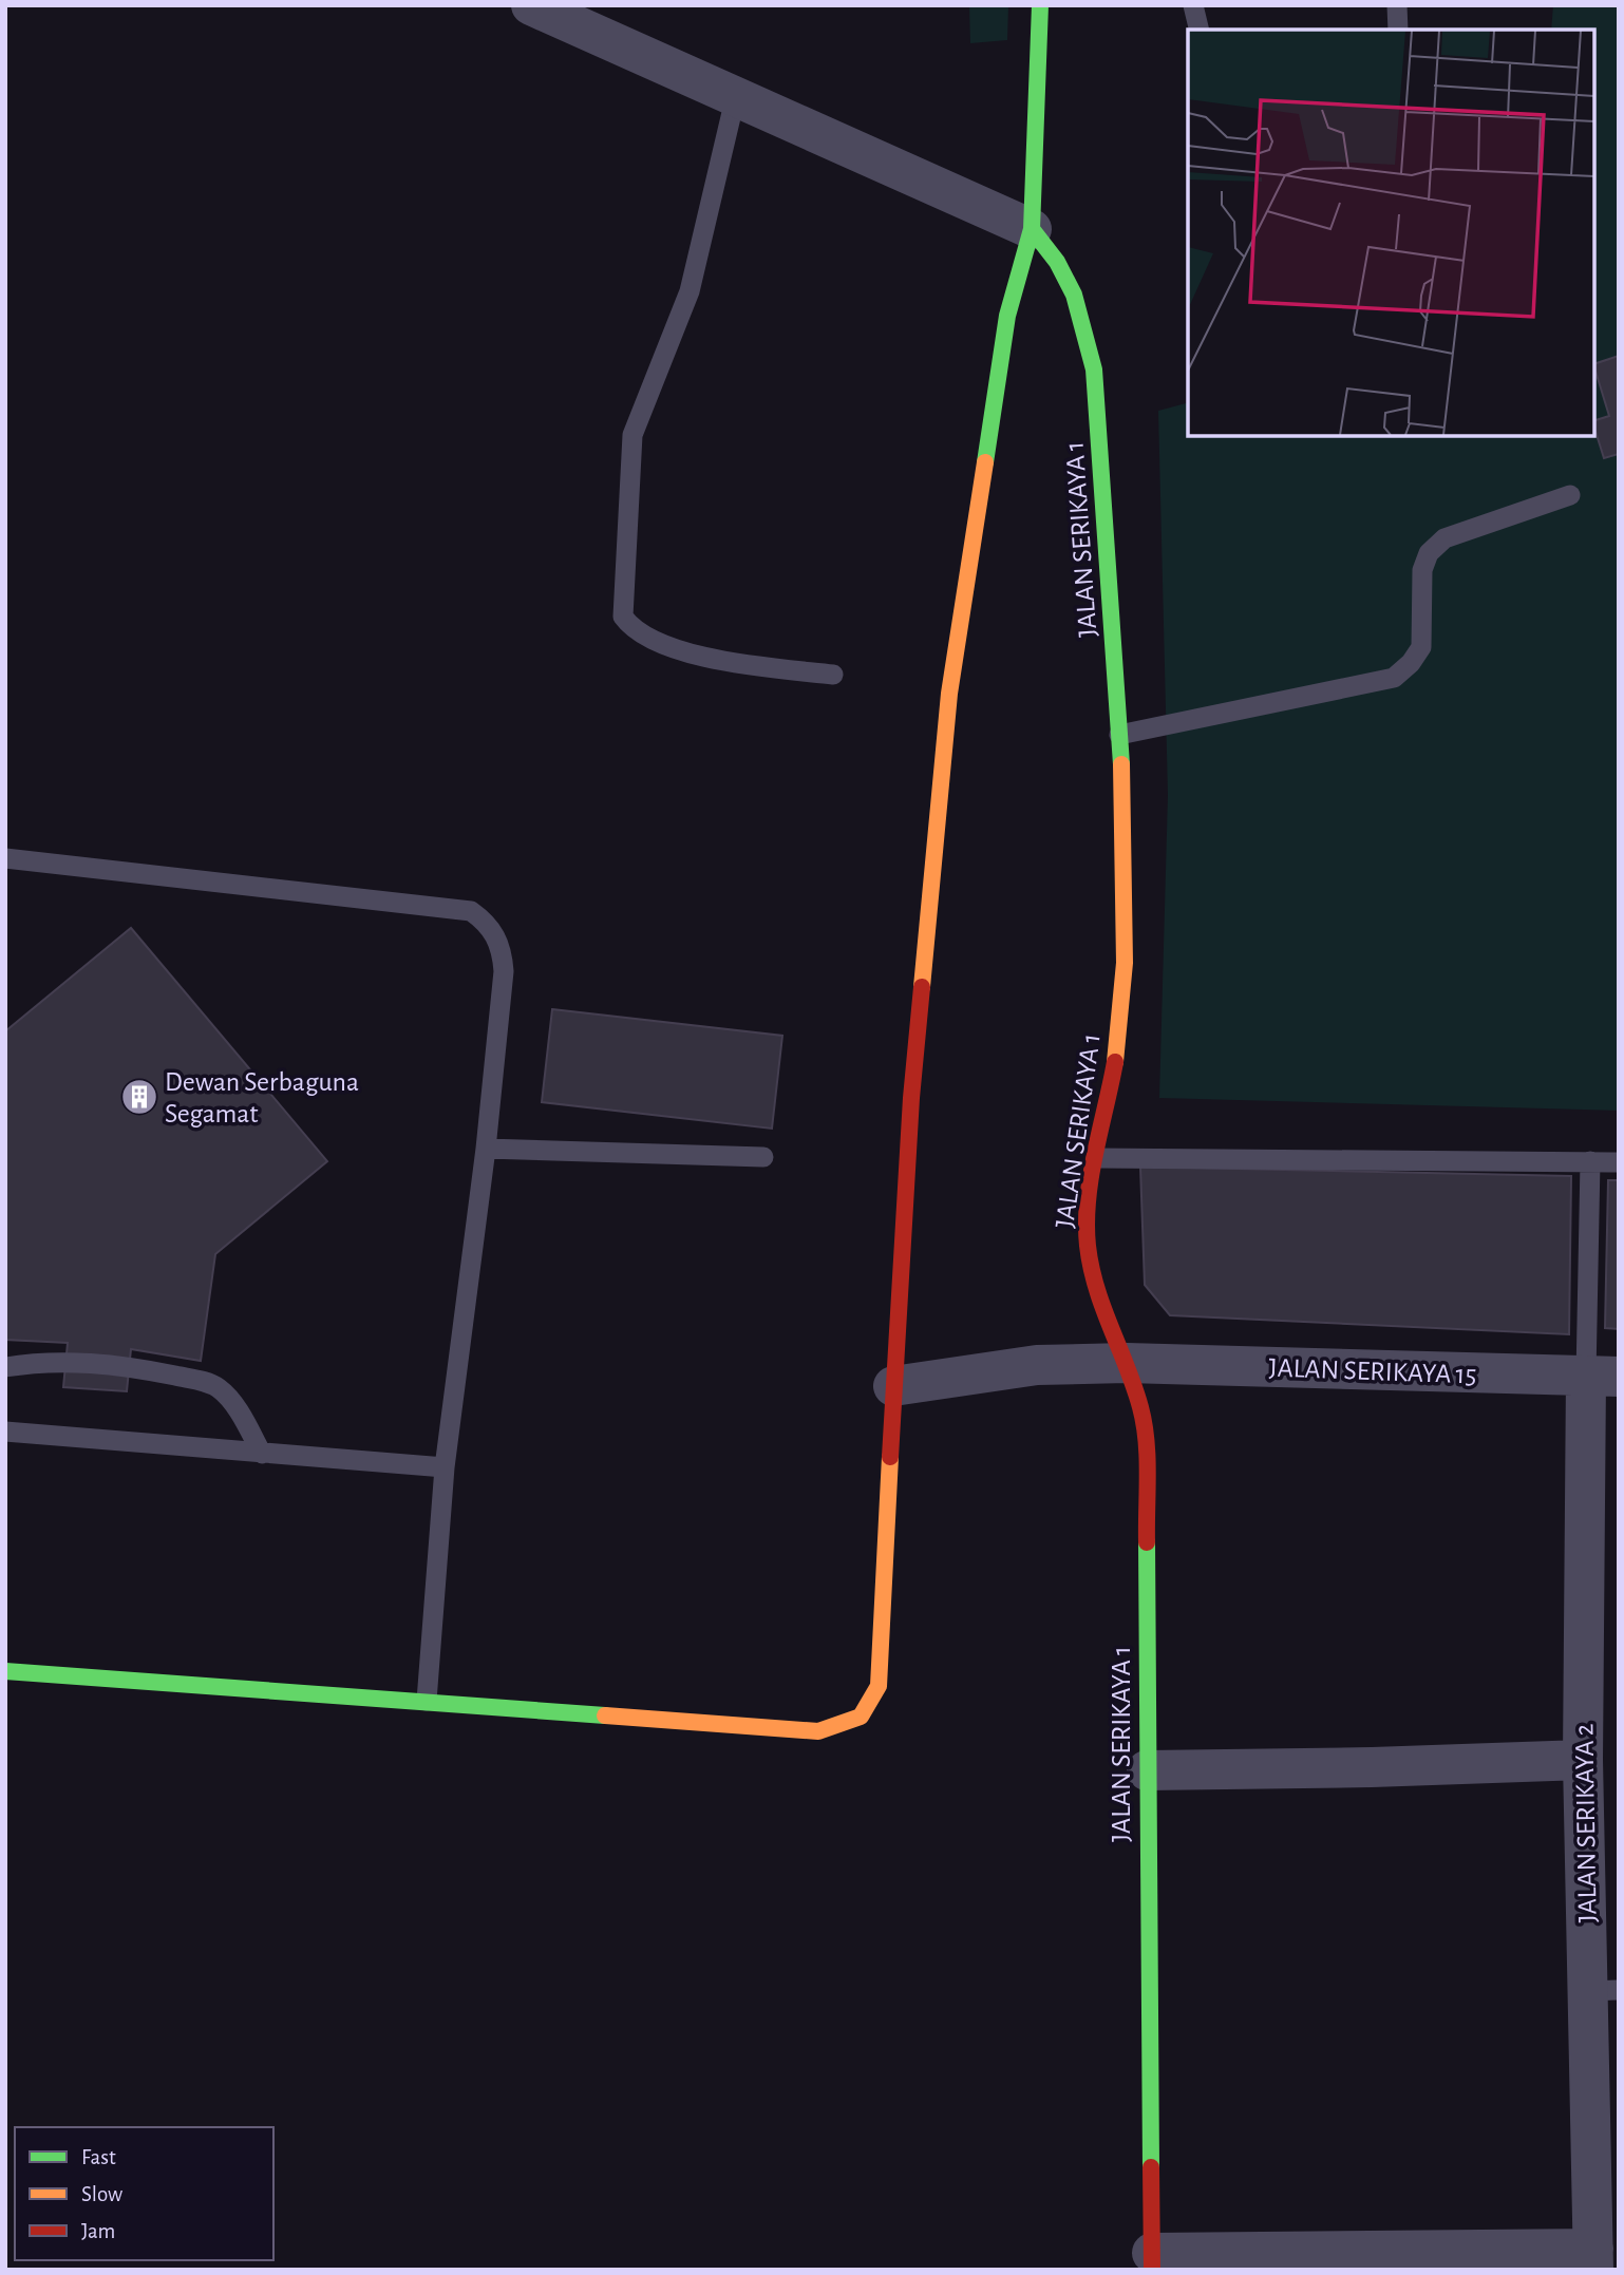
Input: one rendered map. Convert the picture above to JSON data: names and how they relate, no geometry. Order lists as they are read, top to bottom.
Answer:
{
  "streets": {
    "street": ["JALAN SERIKAYA 1", "JALAN SERIKAYA 15", "JALAN SERIKAYA 2"]
  },
  "crossings": [
    ["JALAN SERIKAYA 1", "JALAN SERIKAYA 15"],
    ["JALAN SERIKAYA 15", "JALAN SERIKAYA 2"]
  ],
  "places": {
    "building": ["Dewan Serbaguna Segamat"]
  },
  "legend": ["Fast", "Slow", "Jam"]
}
